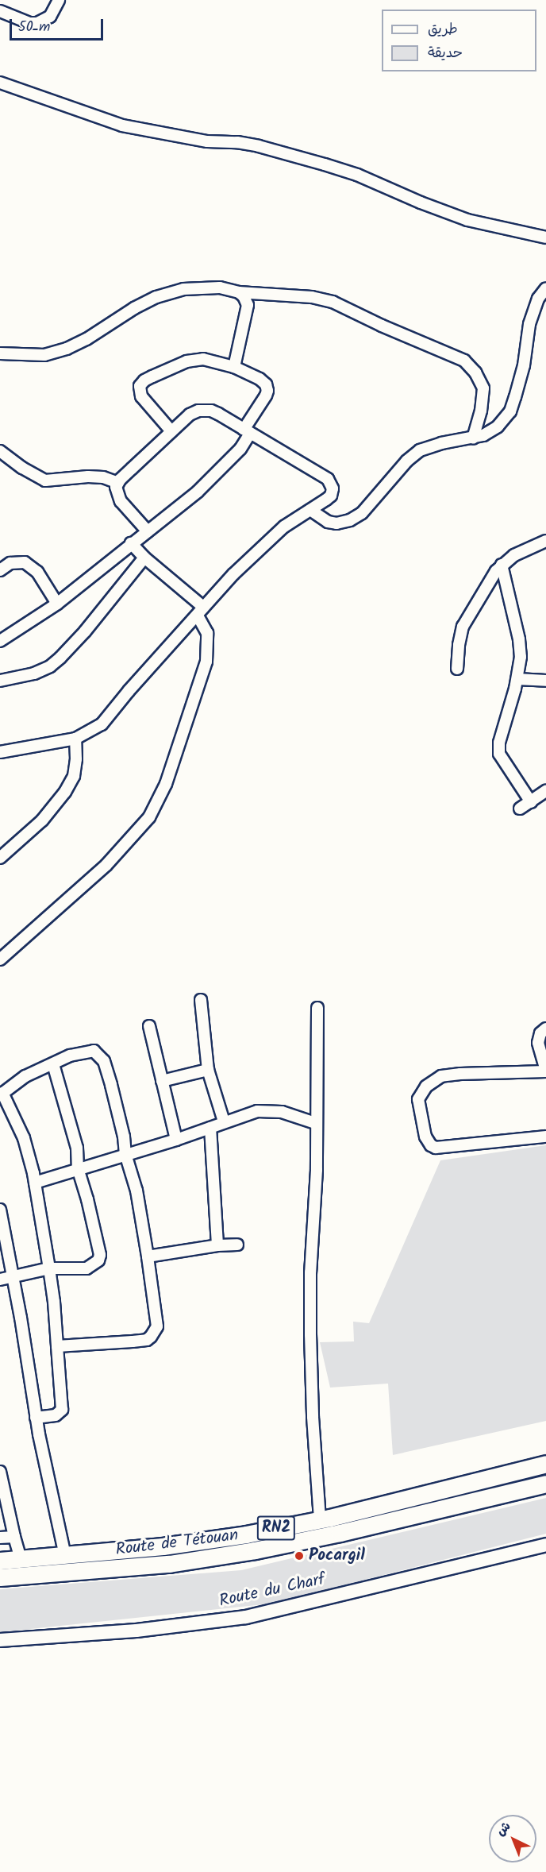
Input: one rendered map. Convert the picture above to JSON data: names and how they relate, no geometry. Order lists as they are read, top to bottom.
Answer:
{
  "streets": {
    "highway": ["RN2", "Route de Tétouan"],
    "street": ["Route du Charf"]
  },
  "places": ["Pocargil"],
  "legend": ["طريق", "حديقة"],
  "scale_bar": "50 m",
  "north": "top left"
}
